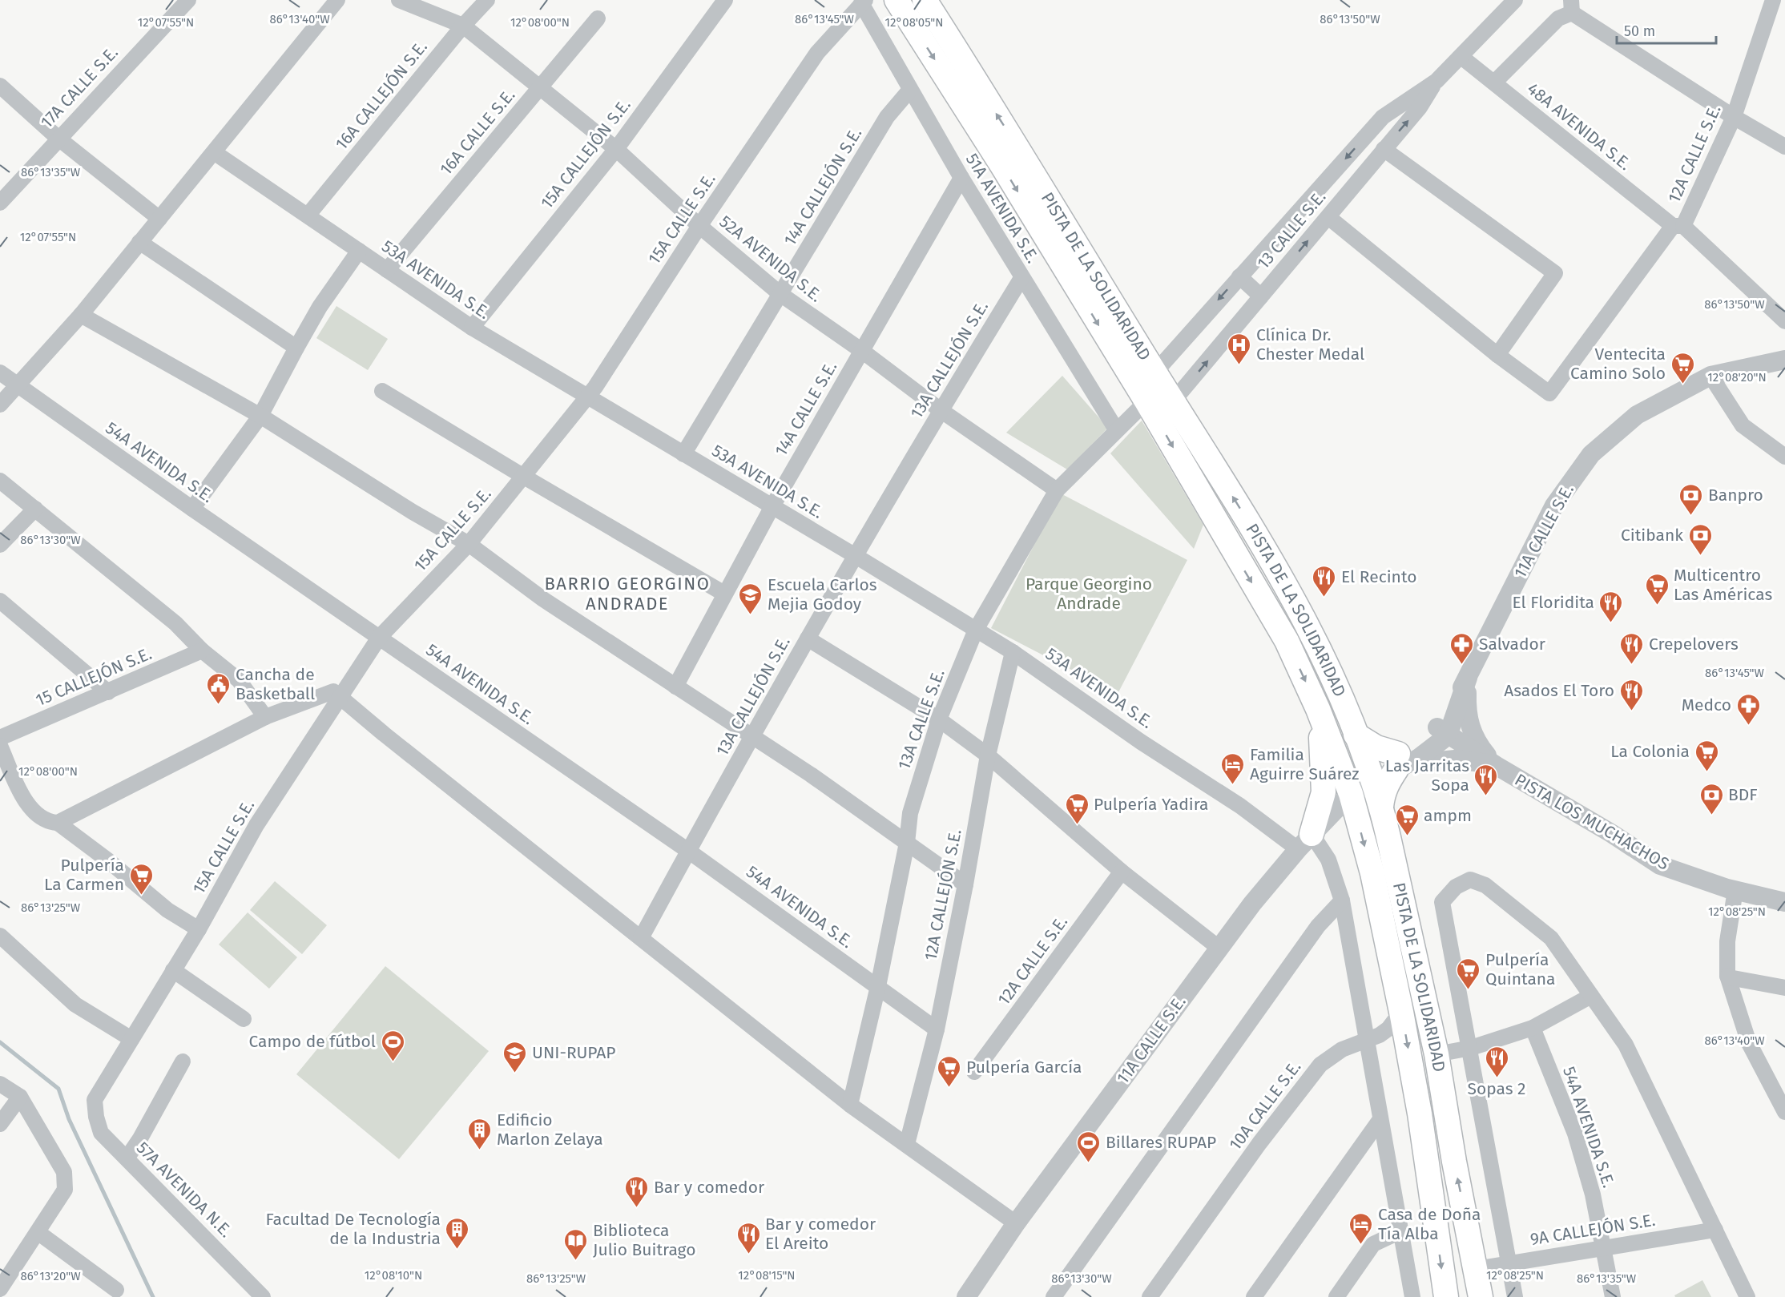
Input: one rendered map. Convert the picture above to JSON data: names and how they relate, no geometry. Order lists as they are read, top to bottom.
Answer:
{
  "streets": {
    "main road": ["PISTA DE LA SOLIDARIDAD"],
    "street": [
      "17A CALLE S.E.",
      "16A CALLEJÓN S.E.",
      "48A AVENIDA S.E.",
      "16A CALLE S.E.",
      "15A CALLEJÓN S.E.",
      "12A CALLE S.E.",
      "14A CALLEJÓN S.E.",
      "51A AVENIDA S.E.",
      "15A CALLE S.E.",
      "13 CALLE S.E.",
      "52A AVENIDA S.E.",
      "53A AVENIDA S.E.",
      "13A CALLEJÓN S.E.",
      "14A CALLE S.E.",
      "54A AVENIDA S.E.",
      "11A CALLE S.E.",
      "15 CALLEJÓN S.E.",
      "13A CALLE S.E.",
      "PISTA LOS MUCHACHOS",
      "12A CALLEJÓN S.E.",
      "10A CALLE S.E.",
      "57A AVENIDA N.E.",
      "9A CALLEJÓN S.E."
    ]
  },
  "crossings": [
    ["16A CALLEJÓN S.E.", "52A AVENIDA S.E."],
    ["16A CALLEJÓN S.E.", "53A AVENIDA S.E."],
    ["48A AVENIDA S.E.", "12A CALLE S.E."],
    ["48A AVENIDA S.E.", "13 CALLE S.E."],
    ["16A CALLE S.E.", "52A AVENIDA S.E."],
    ["16A CALLE S.E.", "53A AVENIDA S.E."],
    ["15A CALLEJÓN S.E.", "52A AVENIDA S.E."],
    ["15A CALLEJÓN S.E.", "53A AVENIDA S.E."],
    ["14A CALLEJÓN S.E.", "51A AVENIDA S.E."],
    ["14A CALLEJÓN S.E.", "52A AVENIDA S.E."],
    ["14A CALLEJÓN S.E.", "53A AVENIDA S.E."],
    ["51A AVENIDA S.E.", "15A CALLE S.E."],
    ["51A AVENIDA S.E.", "13A CALLEJÓN S.E."],
    ["51A AVENIDA S.E.", "14A CALLE S.E."],
    ["51A AVENIDA S.E.", "13A CALLE S.E."],
    ["15A CALLE S.E.", "52A AVENIDA S.E."],
    ["15A CALLE S.E.", "53A AVENIDA S.E."],
    ["15A CALLE S.E.", "54A AVENIDA S.E."],
    ["15A CALLE S.E.", "57A AVENIDA N.E."],
    ["13 CALLE S.E.", "PISTA DE LA SOLIDARIDAD"],
    ["52A AVENIDA S.E.", "13A CALLEJÓN S.E."],
    ["52A AVENIDA S.E.", "14A CALLE S.E."],
    ["52A AVENIDA S.E.", "13A CALLE S.E."],
    ["PISTA DE LA SOLIDARIDAD", "11A CALLE S.E."],
    ["PISTA DE LA SOLIDARIDAD", "13A CALLE S.E."],
    ["PISTA DE LA SOLIDARIDAD", "10A CALLE S.E."],
    ["PISTA DE LA SOLIDARIDAD", "9A CALLEJÓN S.E."],
    ["53A AVENIDA S.E.", "13A CALLEJÓN S.E."],
    ["53A AVENIDA S.E.", "14A CALLE S.E."],
    ["53A AVENIDA S.E.", "11A CALLE S.E."],
    ["53A AVENIDA S.E.", "13A CALLE S.E."],
    ["53A AVENIDA S.E.", "12A CALLEJÓN S.E."],
    ["53A AVENIDA S.E.", "10A CALLE S.E."],
    ["13A CALLEJÓN S.E.", "54A AVENIDA S.E."],
    ["54A AVENIDA S.E.", "13A CALLE S.E."],
    ["54A AVENIDA S.E.", "12A CALLEJÓN S.E."],
    ["54A AVENIDA S.E.", "9A CALLEJÓN S.E."],
    ["11A CALLE S.E.", "PISTA LOS MUCHACHOS"]
  ],
  "districts": ["BARRIO GEORGINO ANDRADE"],
  "parks": ["Parque Georgino Andrade"],
  "places": {
    "hospital": ["Clínica Dr. Chester Medal"],
    "supermarket": [
      "Ventecita Camino Solo",
      "Multicentro Las Américas",
      "La Colonia",
      "Pulpería Yadira",
      "ampm",
      "Pulpería La Carmen",
      "Pulpería Quintana",
      "Pulpería García"
    ],
    "bank": ["Banpro", "Citibank", "BDF"],
    "restaurant": [
      "El Recinto",
      "El Floridita",
      "Crepelovers",
      "Asados El Toro",
      "Las Jarritas Sopa",
      "Sopas 2",
      "Bar y comedor",
      "Bar y comedor El Areito"
    ],
    "school or university": ["Escuela Carlos Mejia Godoy", "UNI-RUPAP"],
    "pharmacy": ["Salvador", "Medco"],
    "public building": ["Cancha de Basketball"],
    "hotel": ["Familia Aguirre Suárez", "Casa de Doña Tía Alba"],
    "sports": ["Campo de fútbol", "Billares RUPAP"],
    "building": ["Edificio Marlon Zelaya", "Facultad De Tecnología de la Industria"],
    "library": ["Biblioteca Julio Buitrago"]
  },
  "scale_bar": "50 m",
  "coordinates": [
    "86°13'50\"W",
    "86°13'40\"W",
    "86°13'45\"W",
    "12°07'55\"N",
    "12°08'00\"N",
    "12°08'05\"N",
    "86°13'35\"W",
    "12°08'20\"N",
    "86°13'30\"W",
    "86°13'25\"W",
    "12°08'25\"N",
    "12°08'10\"N",
    "12°08'15\"N",
    "86°13'20\"W"
  ]
}
